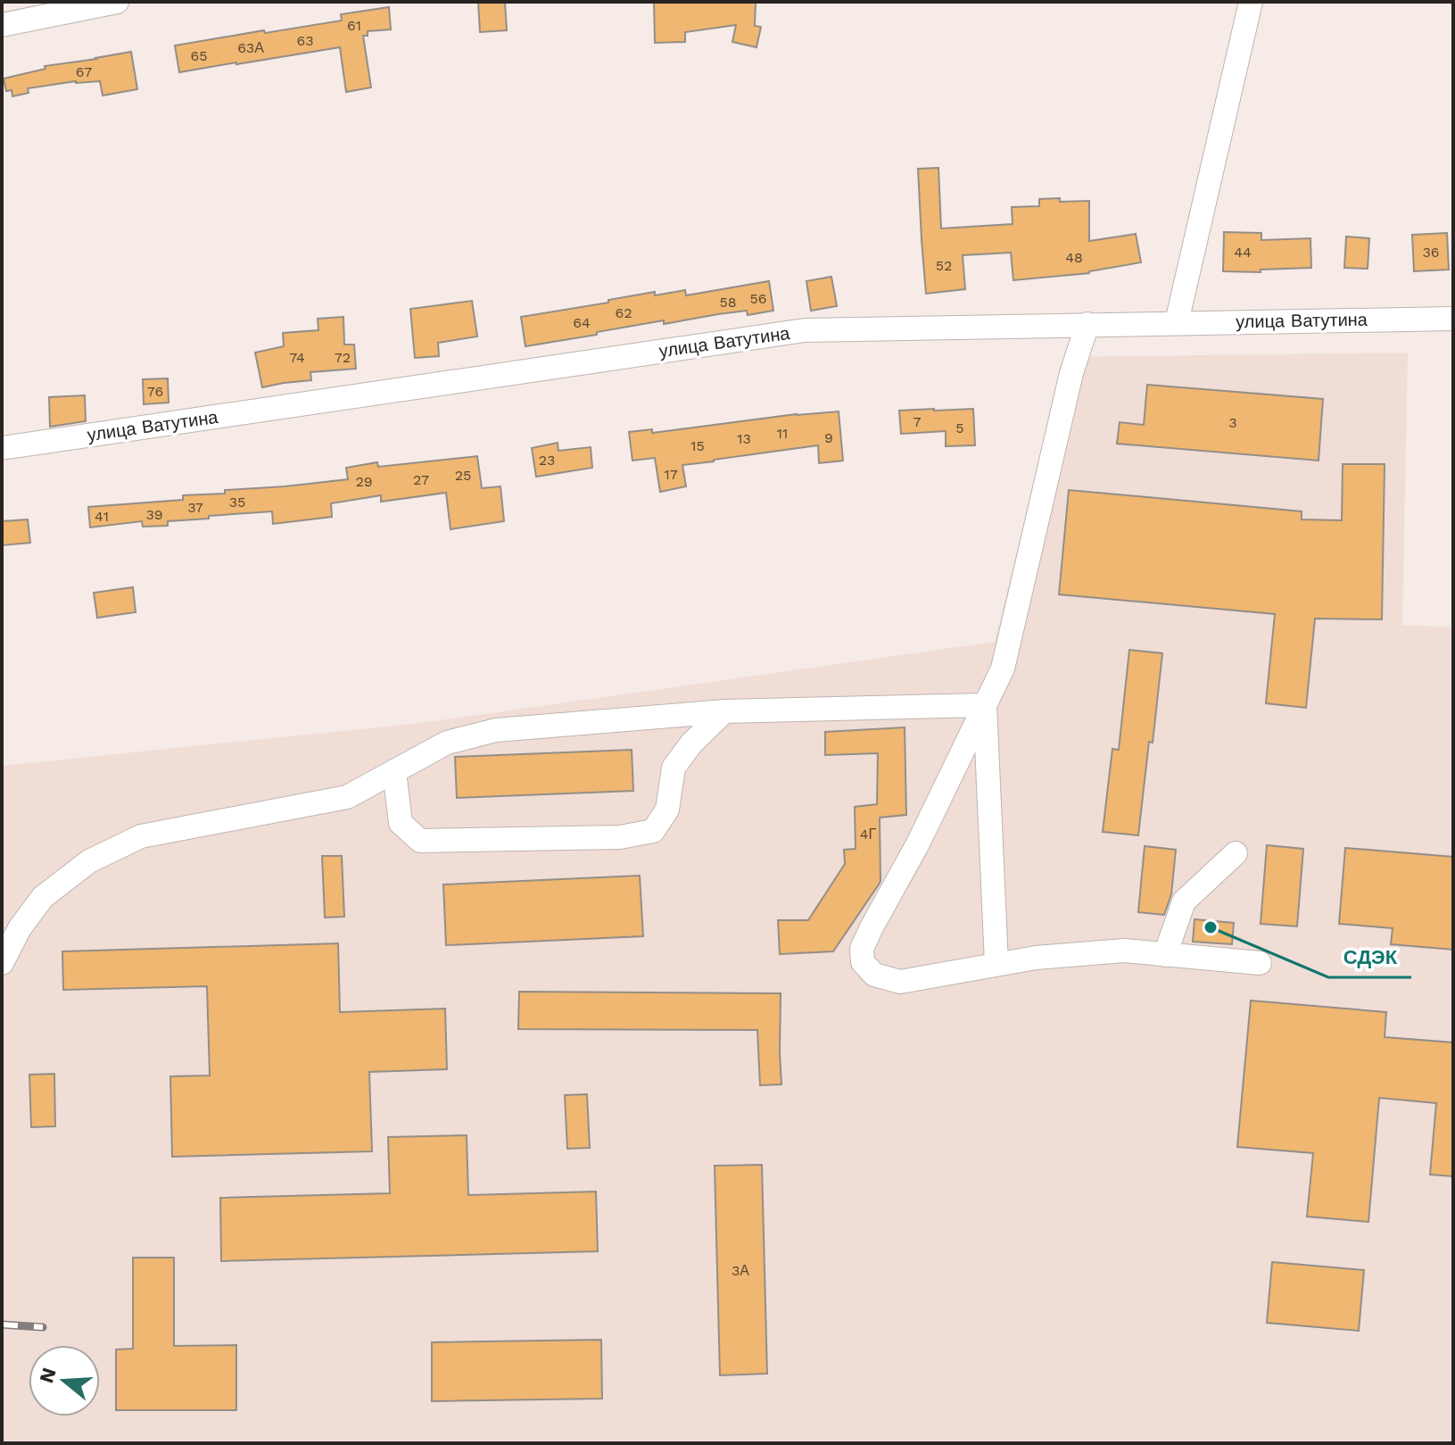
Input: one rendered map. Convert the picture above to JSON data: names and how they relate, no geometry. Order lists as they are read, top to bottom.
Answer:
{
  "streets": {
    "street": ["улица Ватутина"]
  },
  "places": ["СДЭК"],
  "house_numbers": [
    "61",
    "63",
    "63А",
    "65",
    "67",
    "44",
    "36",
    "48",
    "52",
    "56",
    "58",
    "62",
    "64",
    "74",
    "72",
    "76",
    "7",
    "3",
    "5",
    "11",
    "9",
    "13",
    "15",
    "23",
    "17",
    "25",
    "27",
    "29",
    "35",
    "37",
    "39",
    "41",
    "4Г",
    "3А"
  ],
  "north": "left"
}
